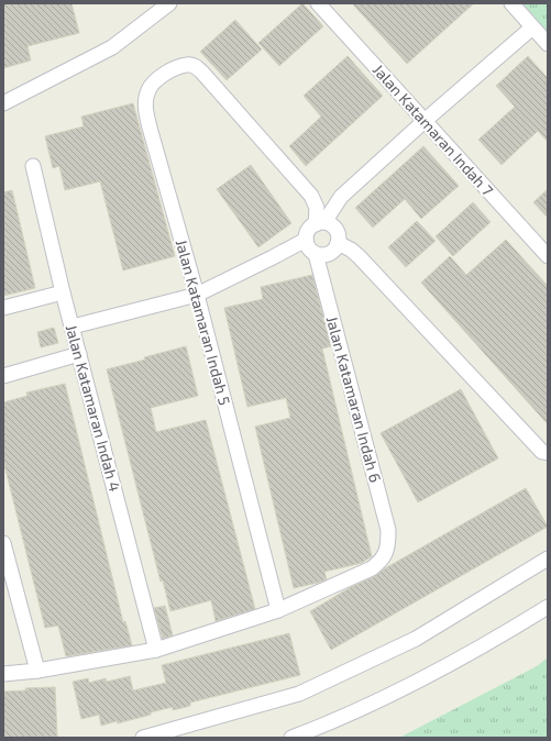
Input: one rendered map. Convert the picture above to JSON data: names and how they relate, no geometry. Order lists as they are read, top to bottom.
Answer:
{
  "streets": {
    "street": [
      "Jalan Katamaran Indah 7",
      "Jalan Katamaran Indah 5",
      "Jalan Katamaran Indah 6",
      "Jalan Katamaran Indah 4"
    ]
  },
  "crossings": [
    ["Jalan Katamaran Indah 5", "Jalan Katamaran Indah 6"]
  ]
}
